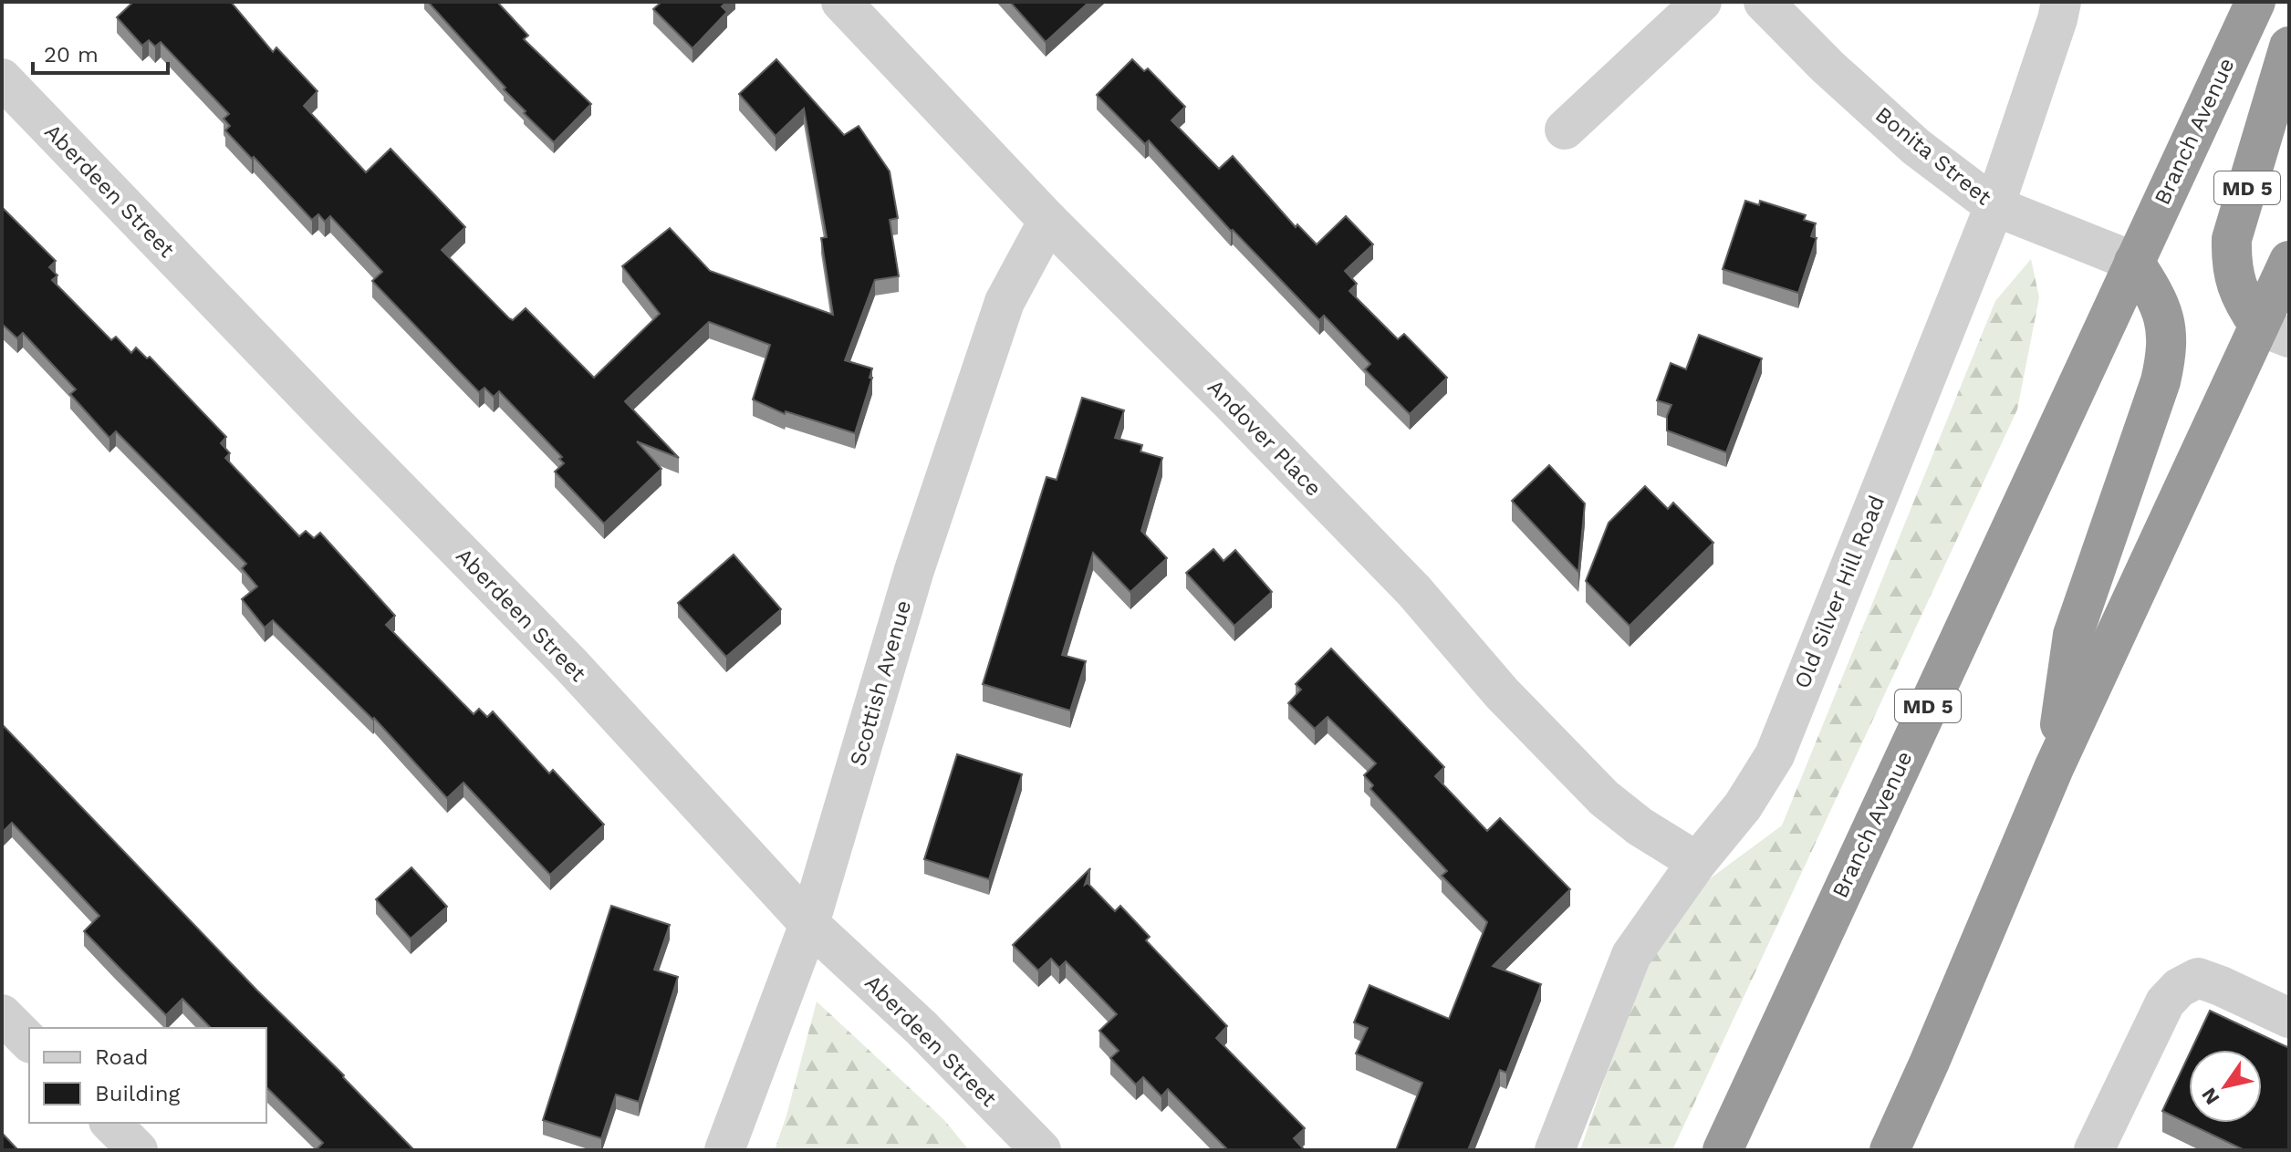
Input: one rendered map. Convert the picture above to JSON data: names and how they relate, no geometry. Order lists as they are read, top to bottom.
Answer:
{
  "streets": {
    "highway": ["Branch Avenue", "MD 5"],
    "street": [
      "Bonita Street",
      "Aberdeen Street",
      "Andover Place",
      "Old Silver Hill Road",
      "Scottish Avenue"
    ]
  },
  "crossings": [
    ["Branch Avenue", "Bonita Street"],
    ["Bonita Street", "Old Silver Hill Road"],
    ["Aberdeen Street", "Scottish Avenue"],
    ["Andover Place", "Old Silver Hill Road"],
    ["Andover Place", "Scottish Avenue"]
  ],
  "legend": ["Road", "Building"],
  "scale_bar": "20 m",
  "north": "bottom left"
}
